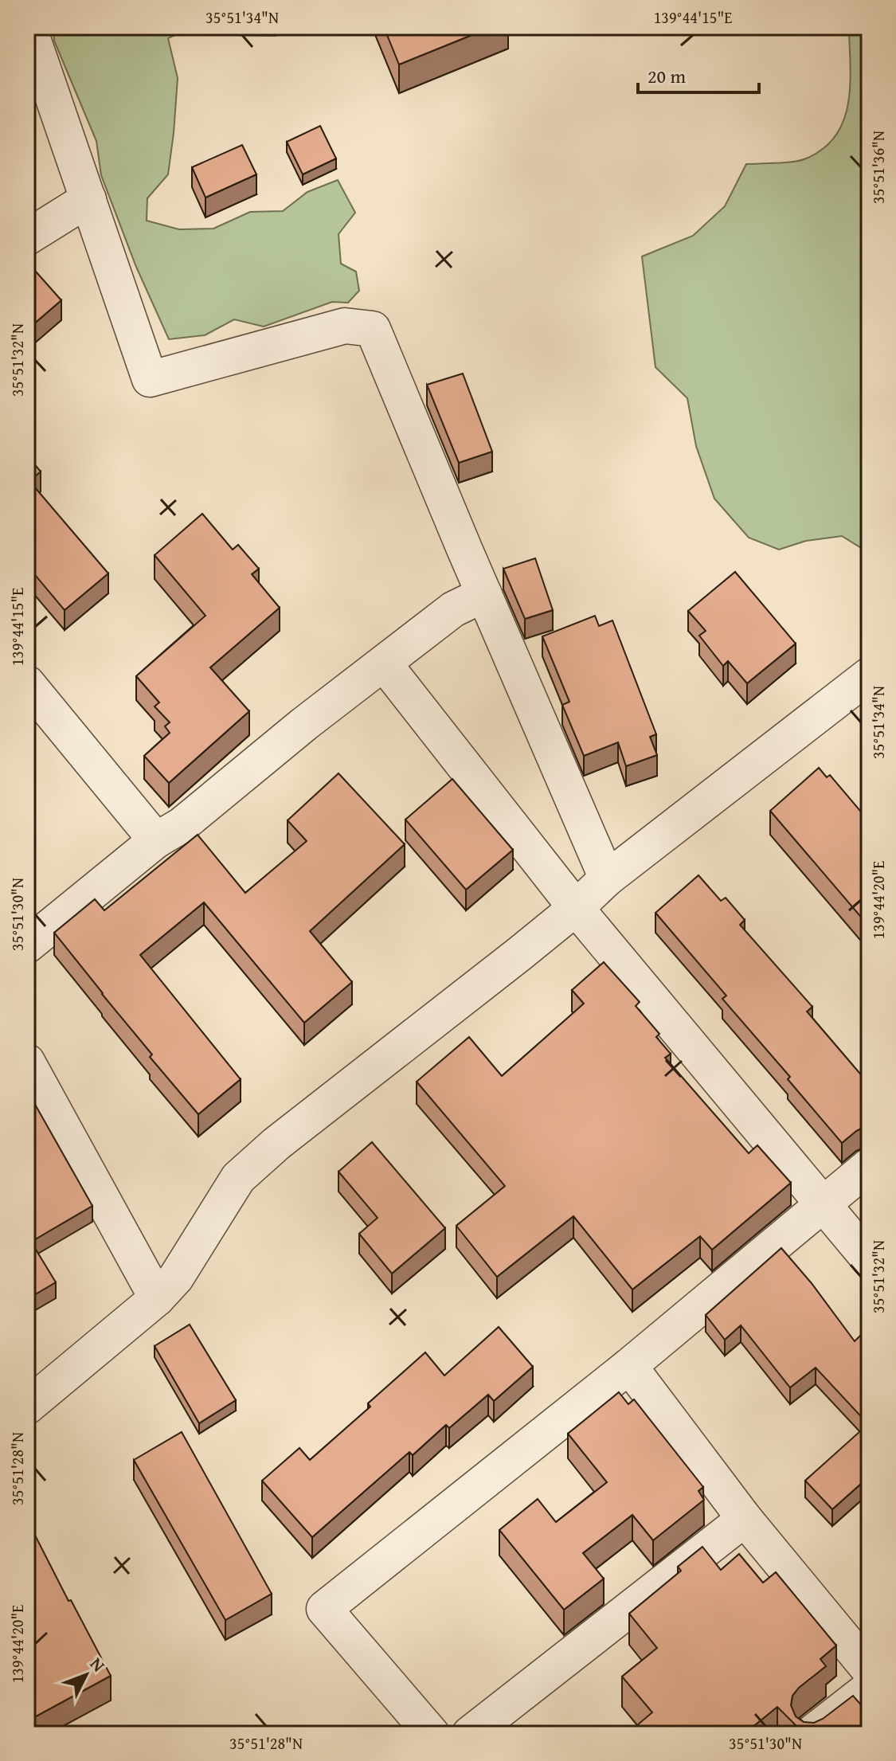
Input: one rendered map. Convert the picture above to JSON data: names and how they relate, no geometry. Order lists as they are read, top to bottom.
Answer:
{
  "scale_bar": "20 m",
  "north": "top right",
  "coordinates": [
    "35°51'34\"N",
    "139°44'15\"E",
    "35°51'36\"N",
    "35°51'32\"N",
    "139°44'20\"E",
    "35°51'30\"N",
    "35°51'28\"N"
  ]
}
